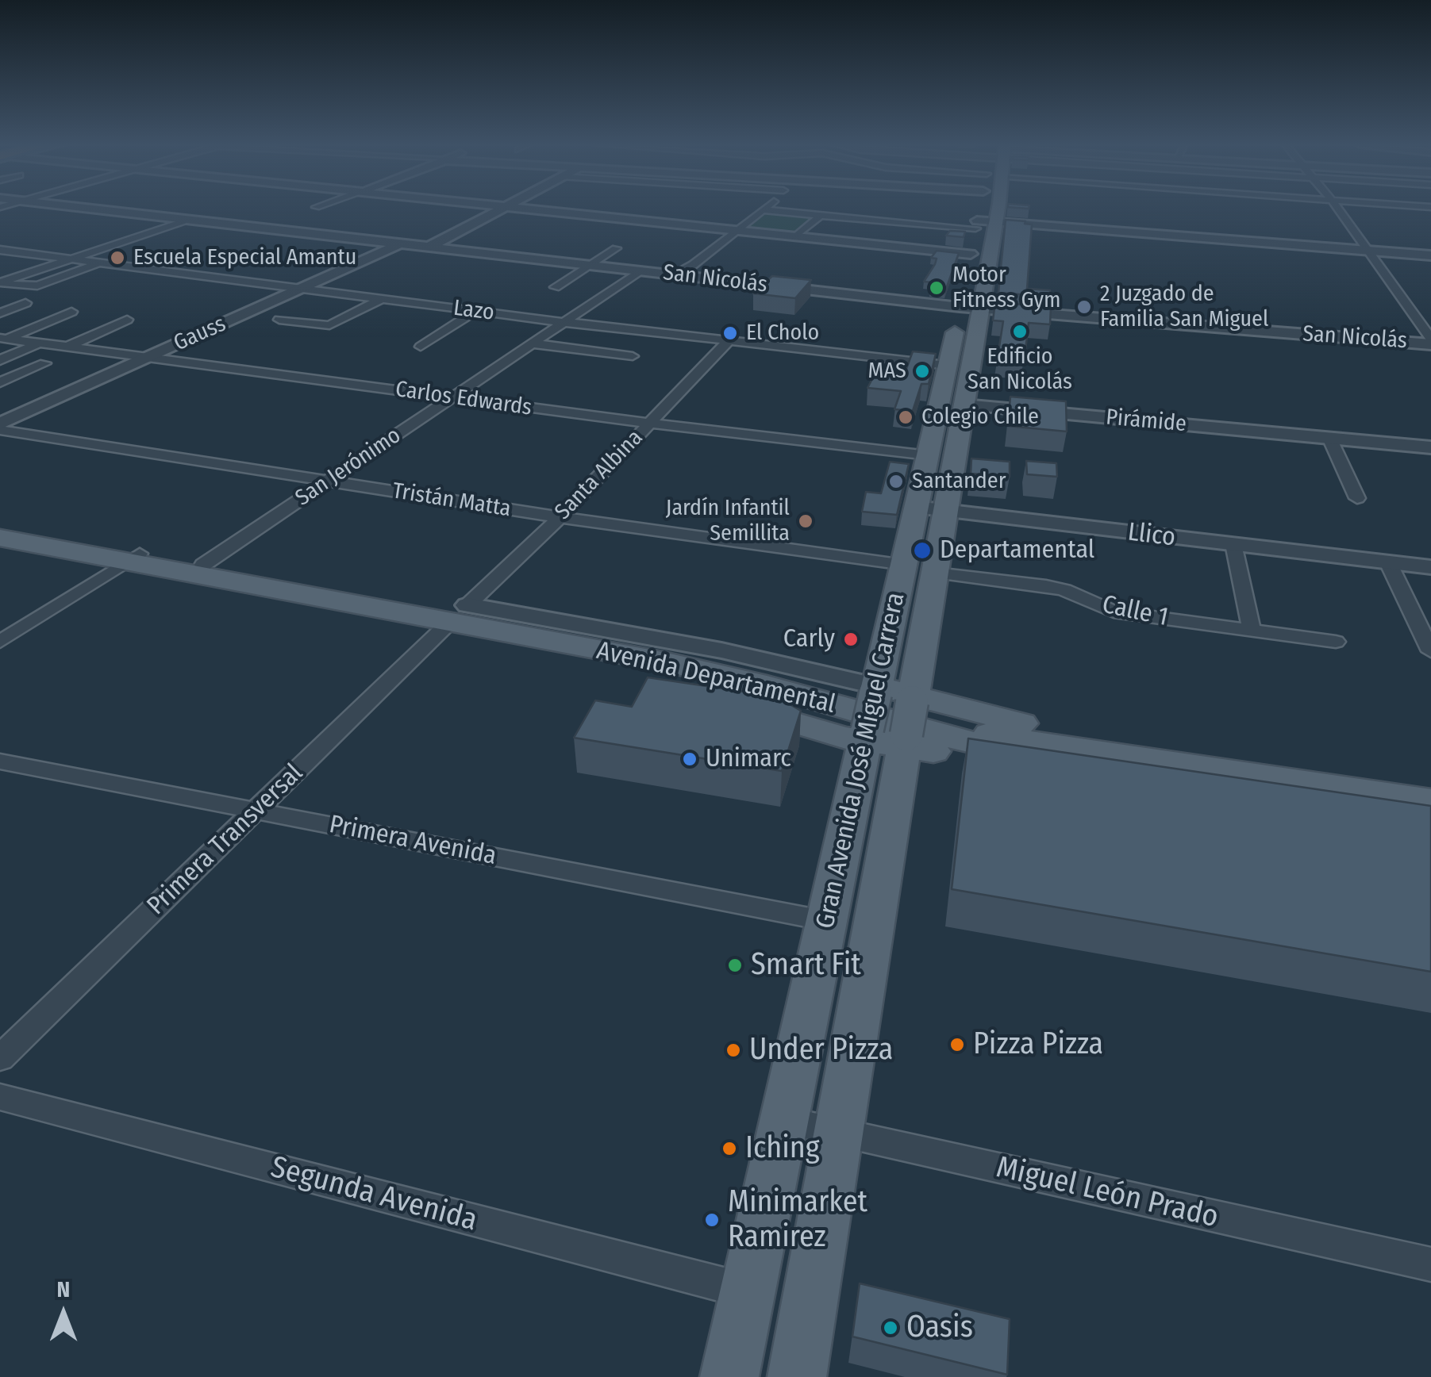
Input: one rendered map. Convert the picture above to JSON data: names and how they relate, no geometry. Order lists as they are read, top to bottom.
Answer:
{
  "streets": {
    "main road": ["Avenida Departamental", "Gran Avenida José Miguel Carrera"],
    "street": [
      "San Nicolás",
      "Lazo",
      "Gauss",
      "Carlos Edwards",
      "Pirámide",
      "San Jerónimo",
      "Santa Albina",
      "Tristán Matta",
      "Llico",
      "Calle 1",
      "Primera Transversal",
      "Primera Avenida",
      "Miguel León Prado",
      "Segunda Avenida"
    ]
  },
  "crossings": [
    ["San Nicolás", "Gauss"],
    ["San Nicolás", "San Jerónimo"],
    ["San Nicolás", "Gran Avenida José Miguel Carrera"],
    ["Lazo", "Gauss"],
    ["Lazo", "San Jerónimo"],
    ["Lazo", "Santa Albina"],
    ["Lazo", "Gran Avenida José Miguel Carrera"],
    ["Gauss", "Carlos Edwards"],
    ["Gauss", "Tristán Matta"],
    ["Carlos Edwards", "San Jerónimo"],
    ["Carlos Edwards", "Santa Albina"],
    ["Carlos Edwards", "Gran Avenida José Miguel Carrera"],
    ["Pirámide", "Gran Avenida José Miguel Carrera"],
    ["San Jerónimo", "Tristán Matta"],
    ["San Jerónimo", "Avenida Departamental"],
    ["Santa Albina", "Tristán Matta"],
    ["Santa Albina", "Avenida Departamental"],
    ["Santa Albina", "Primera Transversal"],
    ["Tristán Matta", "Gran Avenida José Miguel Carrera"],
    ["Llico", "Gran Avenida José Miguel Carrera"],
    ["Calle 1", "Gran Avenida José Miguel Carrera"],
    ["Avenida Departamental", "Gran Avenida José Miguel Carrera"],
    ["Avenida Departamental", "Primera Transversal"],
    ["Gran Avenida José Miguel Carrera", "Primera Avenida"],
    ["Gran Avenida José Miguel Carrera", "Miguel León Prado"],
    ["Gran Avenida José Miguel Carrera", "Segunda Avenida"],
    ["Primera Transversal", "Primera Avenida"]
  ],
  "places": [
    "Escuela Especial Amantu",
    "Motor Fitness Gym",
    "2 Juzgado de Familia San Miguel",
    "Edificio San Nicolás",
    "El Cholo",
    "MAS",
    "Colegio Chile",
    "Santander",
    "Jardín Infantil Semillita",
    "Departamental",
    "Carly",
    "Unimarc",
    "Smart Fit",
    "Pizza Pizza",
    "Under Pizza",
    "Iching",
    "Minimarket Ramirez",
    "Oasis"
  ],
  "north": "top"
}
